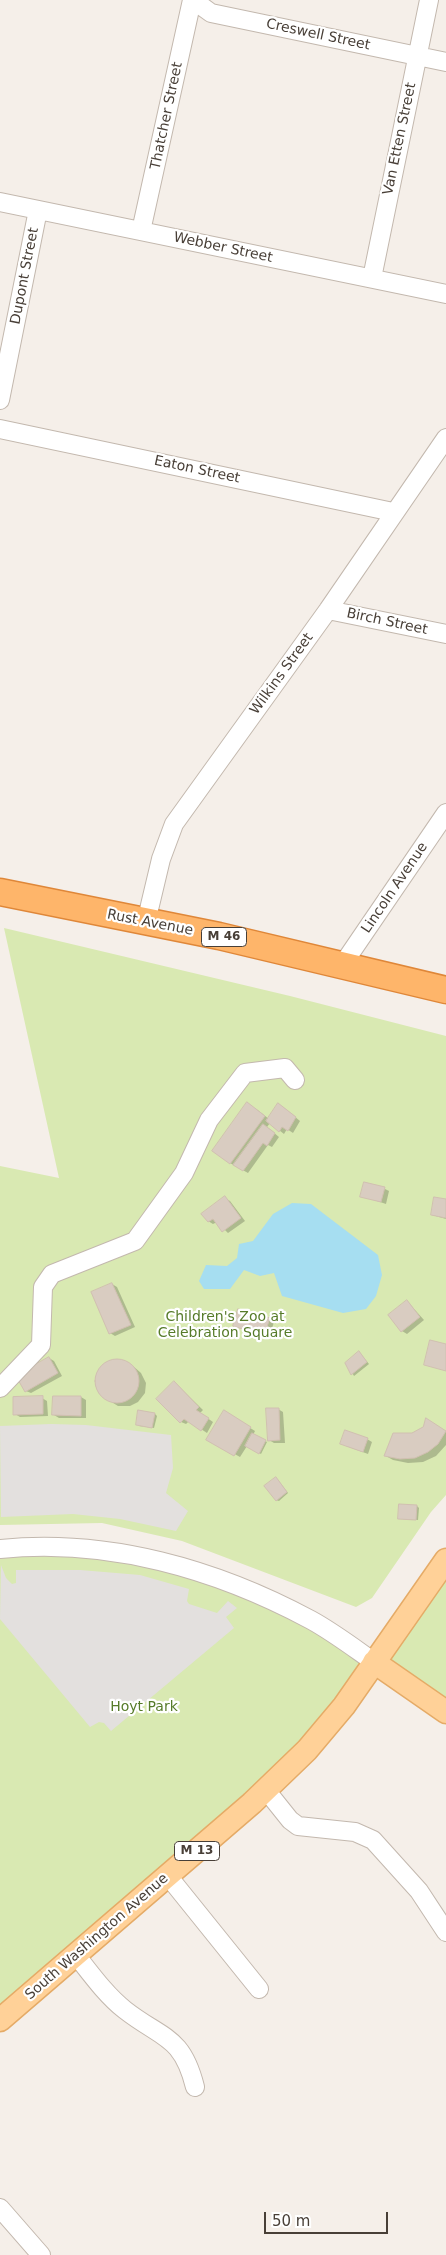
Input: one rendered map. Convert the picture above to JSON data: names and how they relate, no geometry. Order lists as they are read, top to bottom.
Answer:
{
  "streets": {
    "highway": ["Rust Avenue", "M 46"],
    "main road": ["M 13", "South Washington Avenue"],
    "street": [
      "Creswell Street",
      "Thatcher Street",
      "Van Etten Street",
      "Webber Street",
      "Dupont Street",
      "Eaton Street",
      "Birch Street",
      "Wilkins Street",
      "Lincoln Avenue"
    ]
  },
  "crossings": [
    ["Creswell Street", "Thatcher Street"],
    ["Creswell Street", "Van Etten Street"],
    ["Thatcher Street", "Webber Street"],
    ["Van Etten Street", "Webber Street"],
    ["Webber Street", "Dupont Street"],
    ["Eaton Street", "Wilkins Street"],
    ["Birch Street", "Wilkins Street"],
    ["Wilkins Street", "Rust Avenue"],
    ["Lincoln Avenue", "Rust Avenue"]
  ],
  "parks": ["Children's Zoo at Celebration Square", "Hoyt Park"],
  "scale_bar": "50 m"
}
